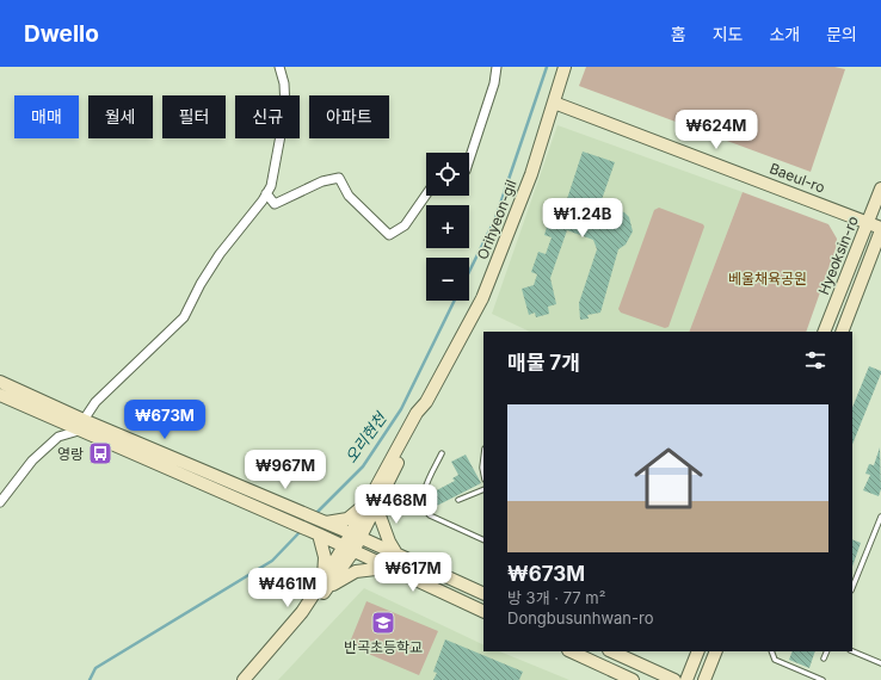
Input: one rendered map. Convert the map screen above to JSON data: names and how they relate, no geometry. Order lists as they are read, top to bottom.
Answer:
{
  "streets": {
    "street": ["Baeul-ro", "Orihyeon-gil", "Hyeoksin-ro"]
  },
  "crossings": [
    ["Baeul-ro", "Orihyeon-gil"],
    ["Baeul-ro", "Hyeoksin-ro"]
  ],
  "water": ["오리현천"],
  "parks": ["베울채육공원"],
  "places": {
    "bus stop": ["영랑"],
    "school or university": ["반곡초등학교"]
  },
  "page": {
    "header": "Dwello",
    "nav": [
      "홈",
      "지도",
      "소개",
      "문의"
    ],
    "chip": [
      "매매",
      "월세",
      "필터",
      "신규",
      "아파트"
    ],
    "price": [
      "₩624M",
      "₩1.24B",
      "₩673M",
      "₩967M",
      "₩468M",
      "₩617M",
      "₩461M"
    ],
    "map_buttons": ["+", "−"],
    "heading": "매물 7개",
    "list": [
      {
        "name": "₩673M",
        "note": "방 3개 · 77 m² · Dongbusunhwan-ro"
      }
    ]
  }
}
